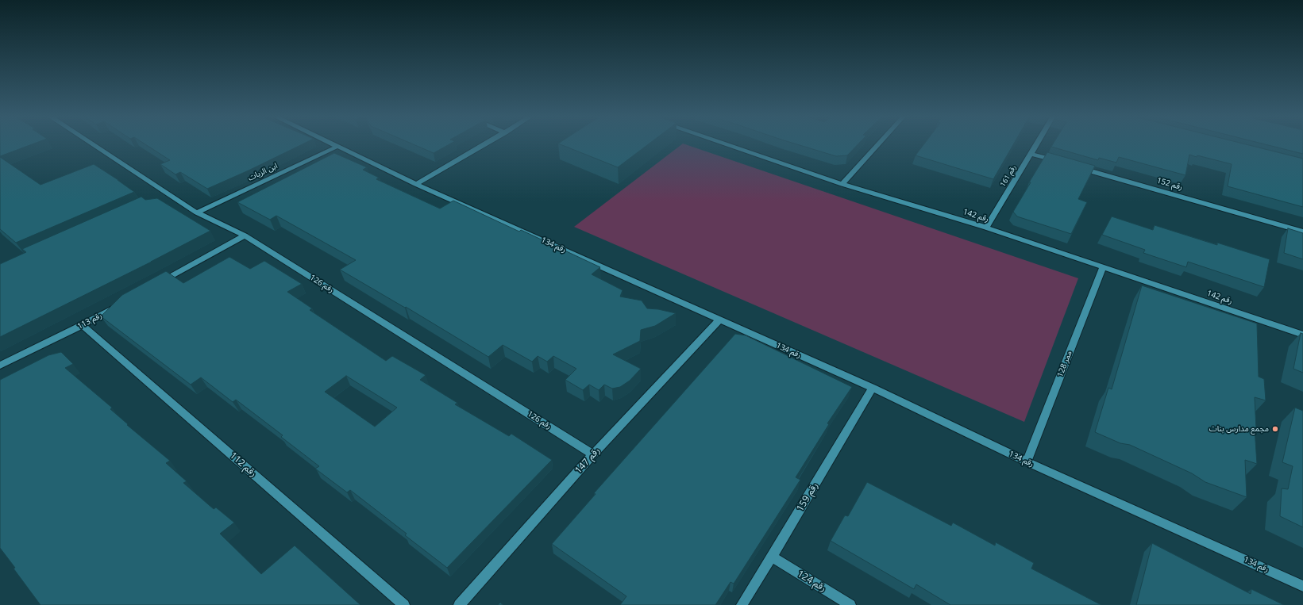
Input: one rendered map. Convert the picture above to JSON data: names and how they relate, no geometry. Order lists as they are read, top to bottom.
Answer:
{
  "streets": {
    "street": [
      "ابن الزيات",
      "رقم 161",
      "رقم 152",
      "رقم 142",
      "رقم 134",
      "رقم 126",
      "رقم 113",
      "ممر 128",
      "رقم 147",
      "رقم 112",
      "رقم 159",
      "رقم 124"
    ]
  },
  "crossings": [
    ["ابن الزيات", "رقم 134"],
    ["ابن الزيات", "رقم 126"],
    ["رقم 161", "رقم 142"],
    ["رقم 142", "ممر 128"],
    ["رقم 134", "ممر 128"],
    ["رقم 134", "رقم 147"],
    ["رقم 134", "رقم 159"],
    ["رقم 126", "رقم 147"],
    ["رقم 113", "رقم 112"],
    ["رقم 159", "رقم 124"]
  ],
  "places": ["مجمع مدارس بنات"]
}
